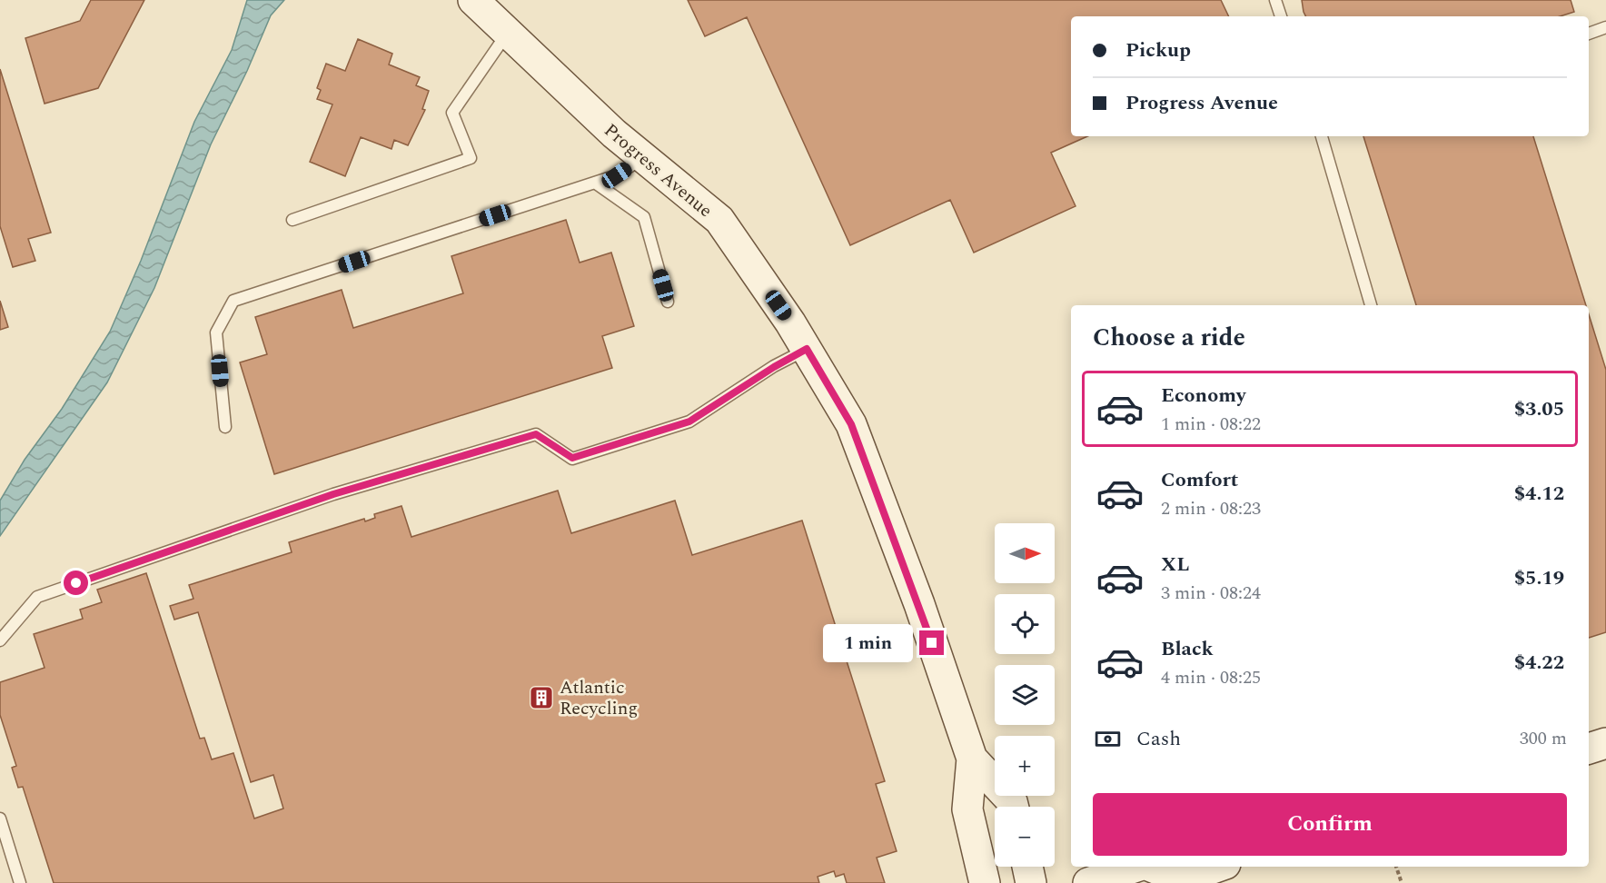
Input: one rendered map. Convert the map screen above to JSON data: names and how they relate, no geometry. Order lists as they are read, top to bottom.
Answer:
{
  "streets": {
    "main road": ["Progress Avenue"]
  },
  "places": {
    "building": ["Atlantic Recycling"]
  },
  "north": "right",
  "page": {
    "banner": ["Pickup", "Progress Avenue"],
    "heading": "Choose a ride",
    "list": [
      {
        "name": "Economy",
        "note": "1 min · 08:22",
        "value": "$3.05"
      },
      {
        "name": "Comfort",
        "note": "2 min · 08:23",
        "value": "$4.12"
      },
      {
        "name": "XL",
        "note": "3 min · 08:24",
        "value": "$5.19"
      },
      {
        "name": "Black",
        "note": "4 min · 08:25",
        "value": "$4.22"
      }
    ],
    "map_buttons": ["+", "−"],
    "bubble": "1 min",
    "pay": ["Cash", "300 m"],
    "buttons": "Confirm"
  }
}
